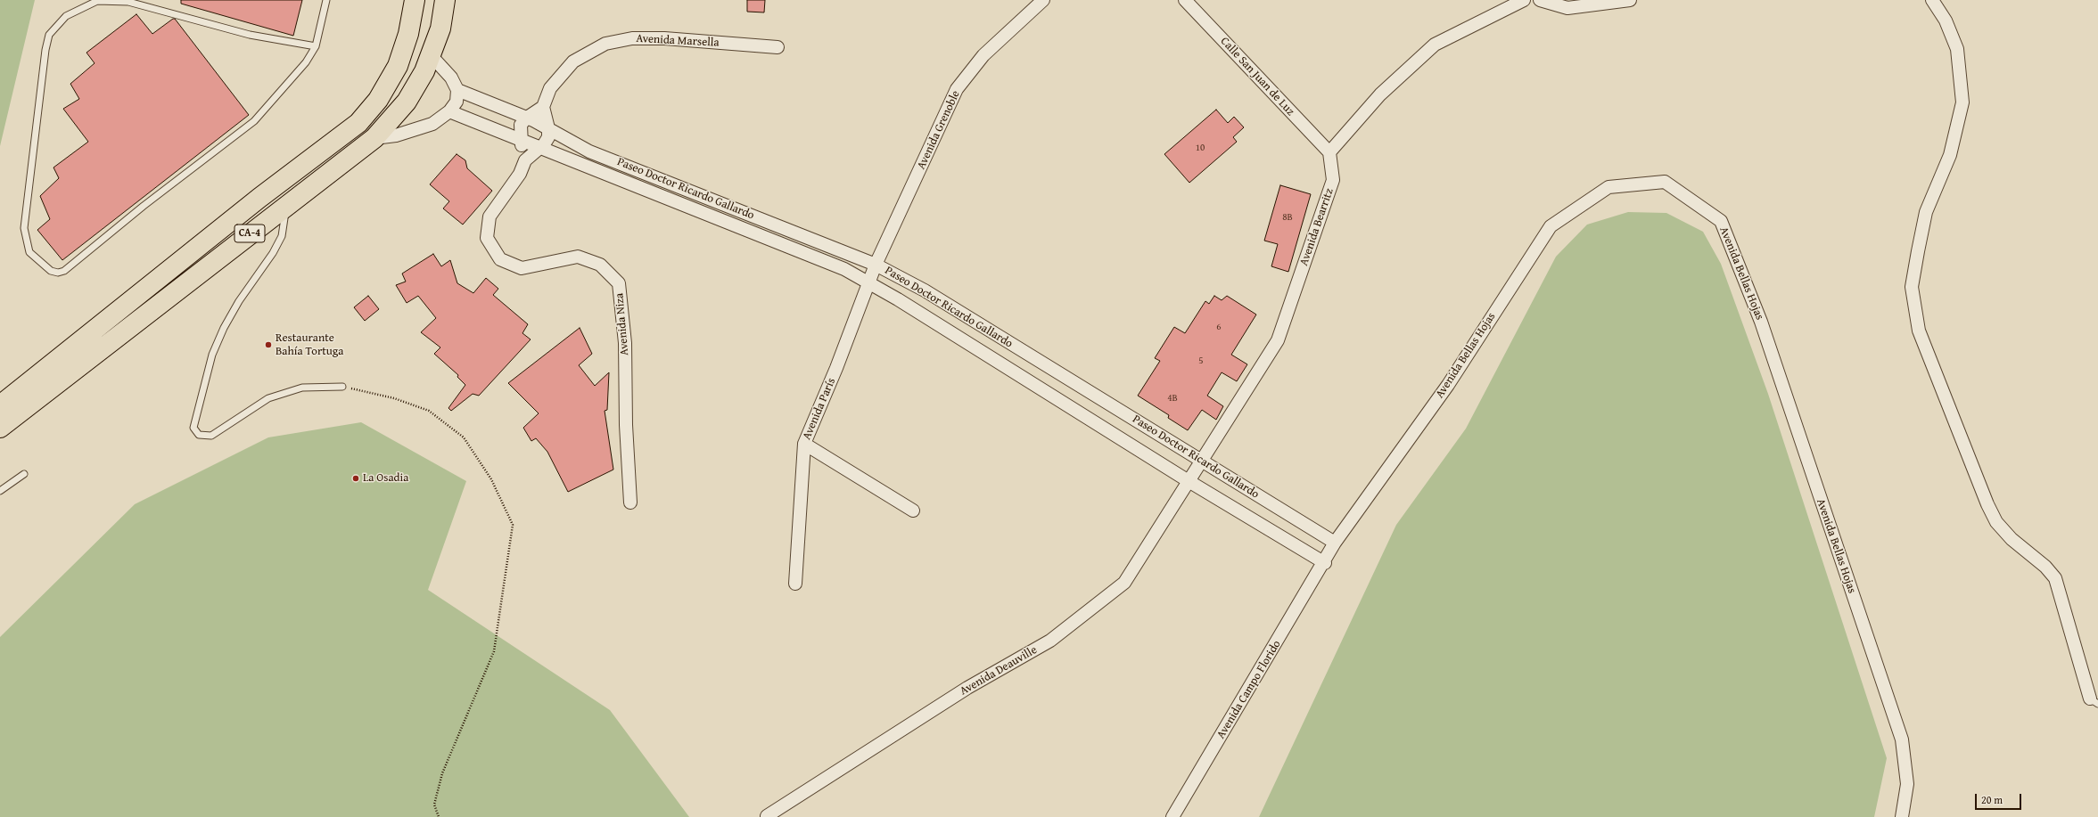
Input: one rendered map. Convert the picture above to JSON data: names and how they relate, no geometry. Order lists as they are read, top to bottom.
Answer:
{
  "streets": {
    "highway": ["CA-4"],
    "street": [
      "Avenida Marsella",
      "Calle San Juan de Luz",
      "Avenida Grenoble",
      "Paseo Doctor Ricardo Gallardo",
      "Avenida Bearritz",
      "Avenida Bellas Hojas",
      "Avenida Niza",
      "Avenida París",
      "Avenida Deauville",
      "Avenida Campo Florido"
    ]
  },
  "crossings": [
    ["Calle San Juan de Luz", "Avenida Bearritz"],
    ["Avenida Grenoble", "Paseo Doctor Ricardo Gallardo"],
    ["Avenida Grenoble", "Avenida París"],
    ["Paseo Doctor Ricardo Gallardo", "Avenida Bearritz"],
    ["Paseo Doctor Ricardo Gallardo", "Avenida Bellas Hojas"],
    ["Paseo Doctor Ricardo Gallardo", "Avenida Niza"],
    ["Paseo Doctor Ricardo Gallardo", "Avenida París"],
    ["Paseo Doctor Ricardo Gallardo", "Avenida Deauville"],
    ["Paseo Doctor Ricardo Gallardo", "Avenida Campo Florido"],
    ["Avenida Bearritz", "Avenida Deauville"],
    ["Avenida Bellas Hojas", "Avenida Campo Florido"]
  ],
  "places": ["Restaurante Bahía Tortuga", "La Osadia"],
  "house_numbers": [
    "10",
    "8B",
    "6",
    "5",
    "4B"
  ],
  "scale_bar": "20 m"
}
